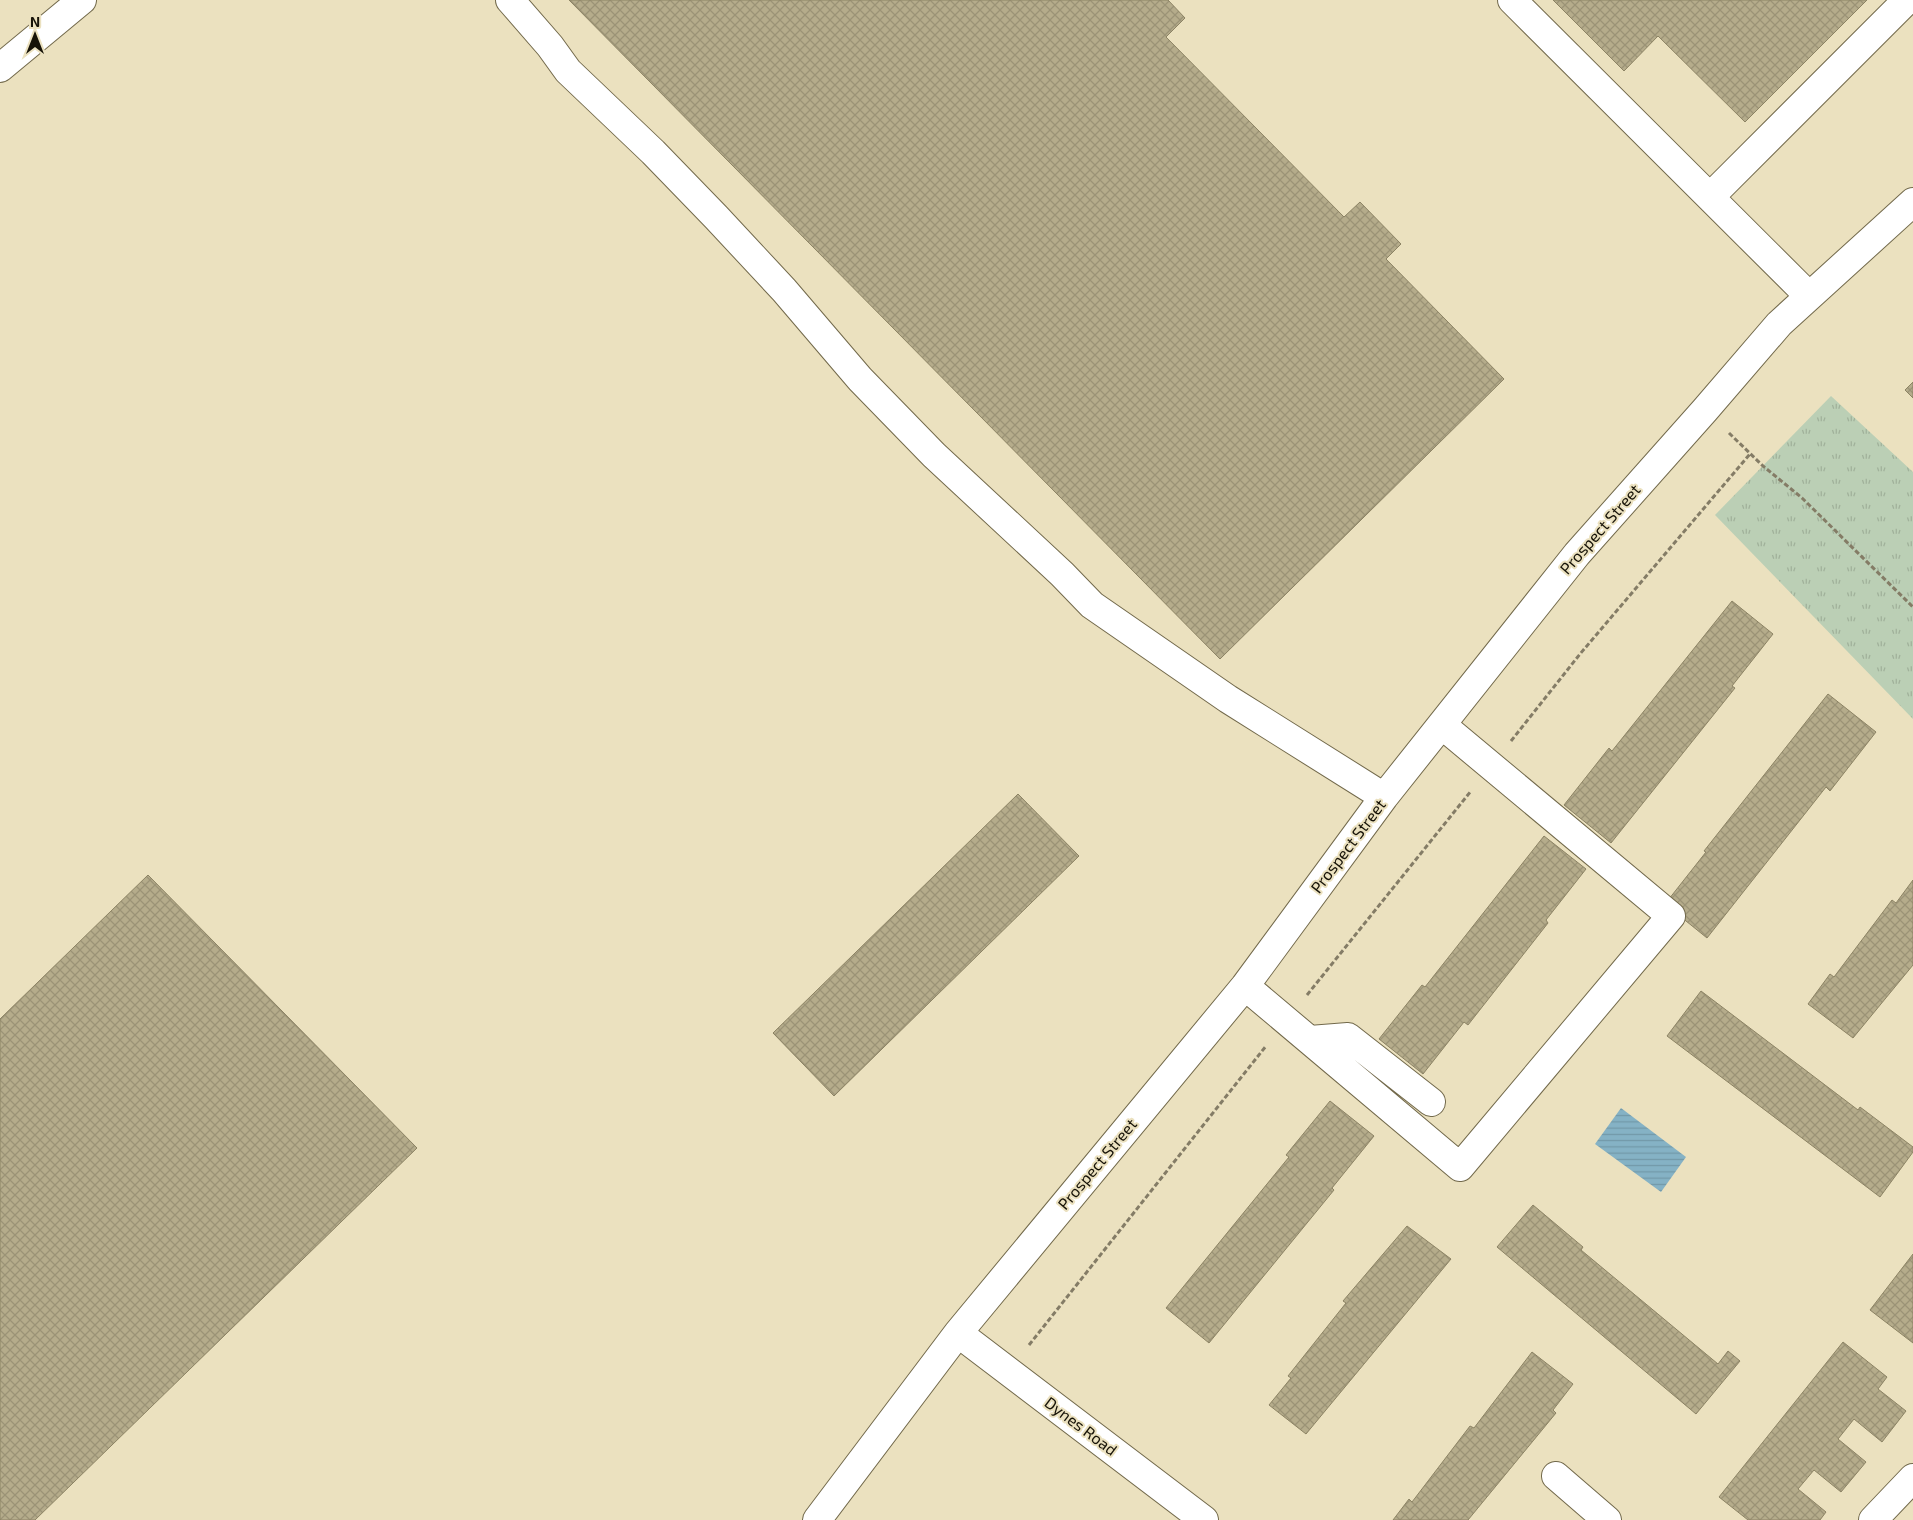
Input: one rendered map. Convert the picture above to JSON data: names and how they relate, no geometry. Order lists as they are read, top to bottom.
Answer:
{
  "streets": {
    "street": ["Prospect Street", "Dynes Road"]
  },
  "crossings": [
    ["Prospect Street", "Dynes Road"]
  ],
  "north": "top"
}
